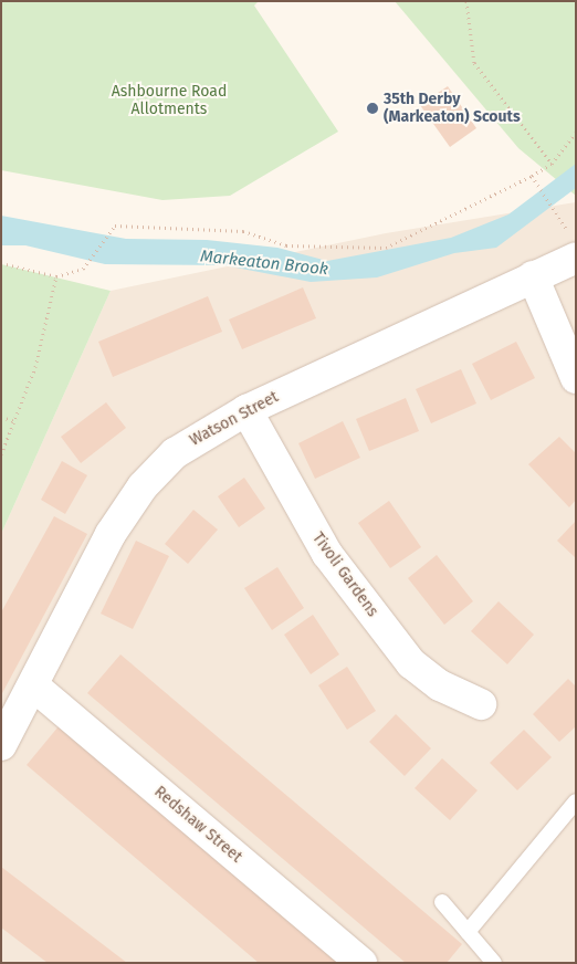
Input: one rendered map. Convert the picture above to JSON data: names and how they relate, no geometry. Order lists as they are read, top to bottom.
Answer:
{
  "streets": {
    "street": ["Watson Street", "Tivoli Gardens", "Redshaw Street"]
  },
  "crossings": [
    ["Watson Street", "Tivoli Gardens"],
    ["Watson Street", "Redshaw Street"]
  ],
  "water": ["Markeaton Brook"],
  "parks": ["Ashbourne Road Allotments"],
  "places": ["35th Derby (Markeaton) Scouts"]
}
